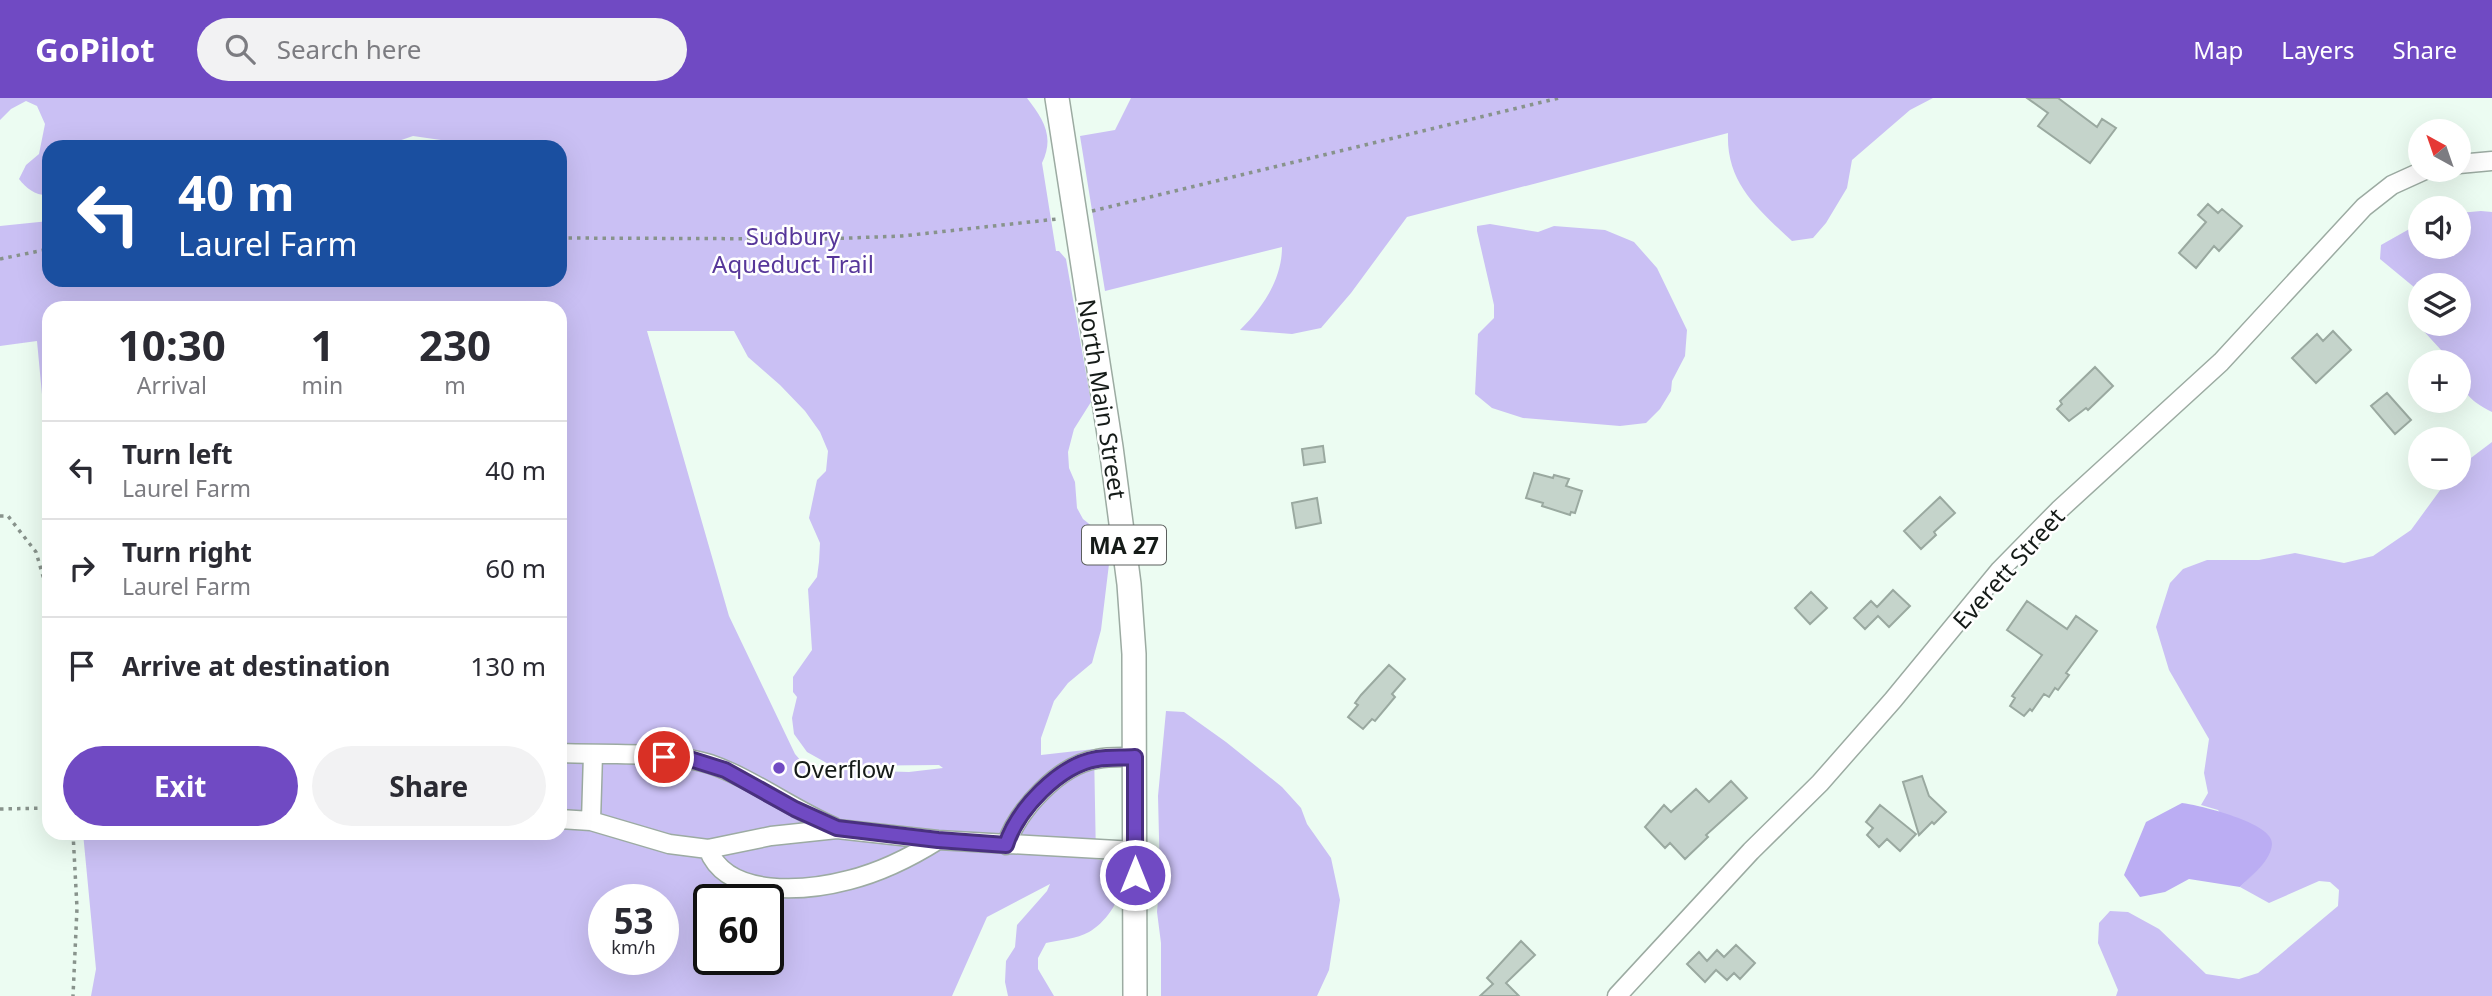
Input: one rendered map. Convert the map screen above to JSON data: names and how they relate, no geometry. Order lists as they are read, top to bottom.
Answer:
{
  "streets": {
    "main road": ["North Main Street", "MA 27"],
    "street": ["Everett Street"]
  },
  "parks": ["Sudbury Aqueduct Trail"],
  "places": ["Overflow"],
  "north": "top left",
  "page": {
    "header": "GoPilot",
    "search": "Search here",
    "nav": ["Map", "Layers", "Share"],
    "map_buttons": ["+", "−"],
    "turn": ["40 m", "Laurel Farm"],
    "eta": [
      "10:30",
      "Arrival",
      "1",
      "min",
      "230",
      "m"
    ],
    "list": [
      {
        "name": "Turn left",
        "note": "Laurel Farm",
        "value": "40 m"
      },
      {
        "name": "Turn right",
        "note": "Laurel Farm",
        "value": "60 m"
      },
      {
        "name": "Arrive at destination",
        "value": "130 m"
      }
    ],
    "buttons": ["Exit", "Share"],
    "speed": "53 km/h",
    "limit": "60"
  }
}
